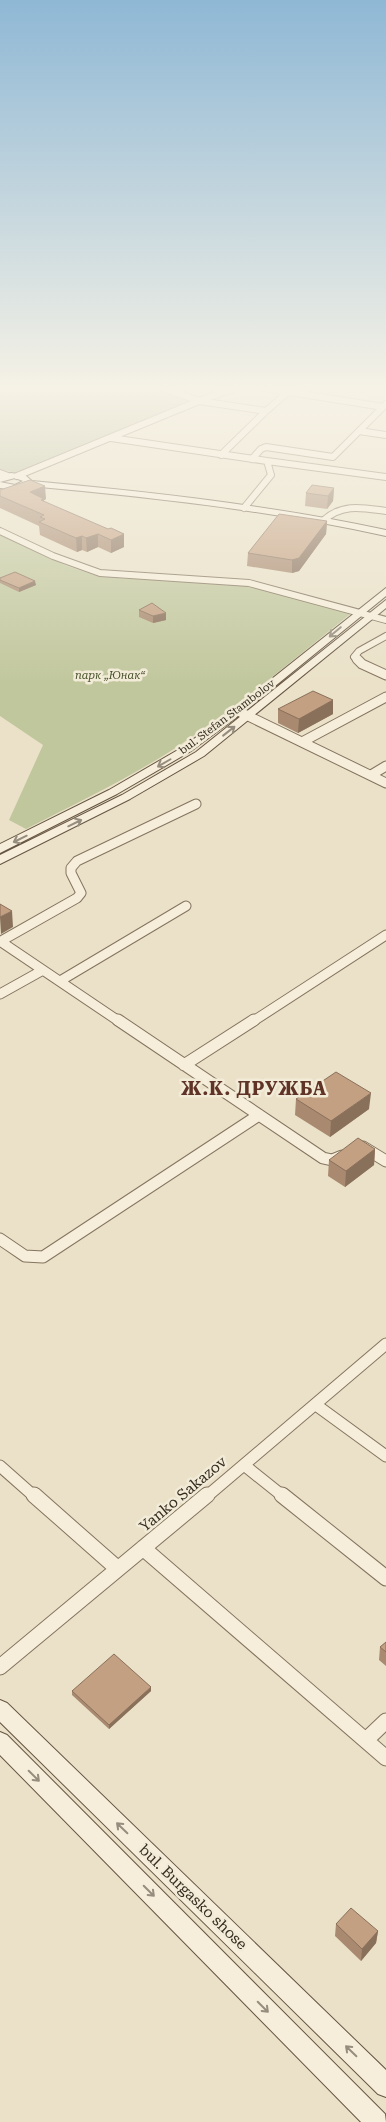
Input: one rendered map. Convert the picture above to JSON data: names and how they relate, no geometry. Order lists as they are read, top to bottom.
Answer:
{
  "streets": {
    "main road": ["bul. Stefan Stambolov", "bul. Burgasko shose"],
    "street": ["Yanko Sakazov"]
  },
  "districts": ["Ж.К. ДРУЖБА"],
  "parks": ["парк „Юнак“"]
}
